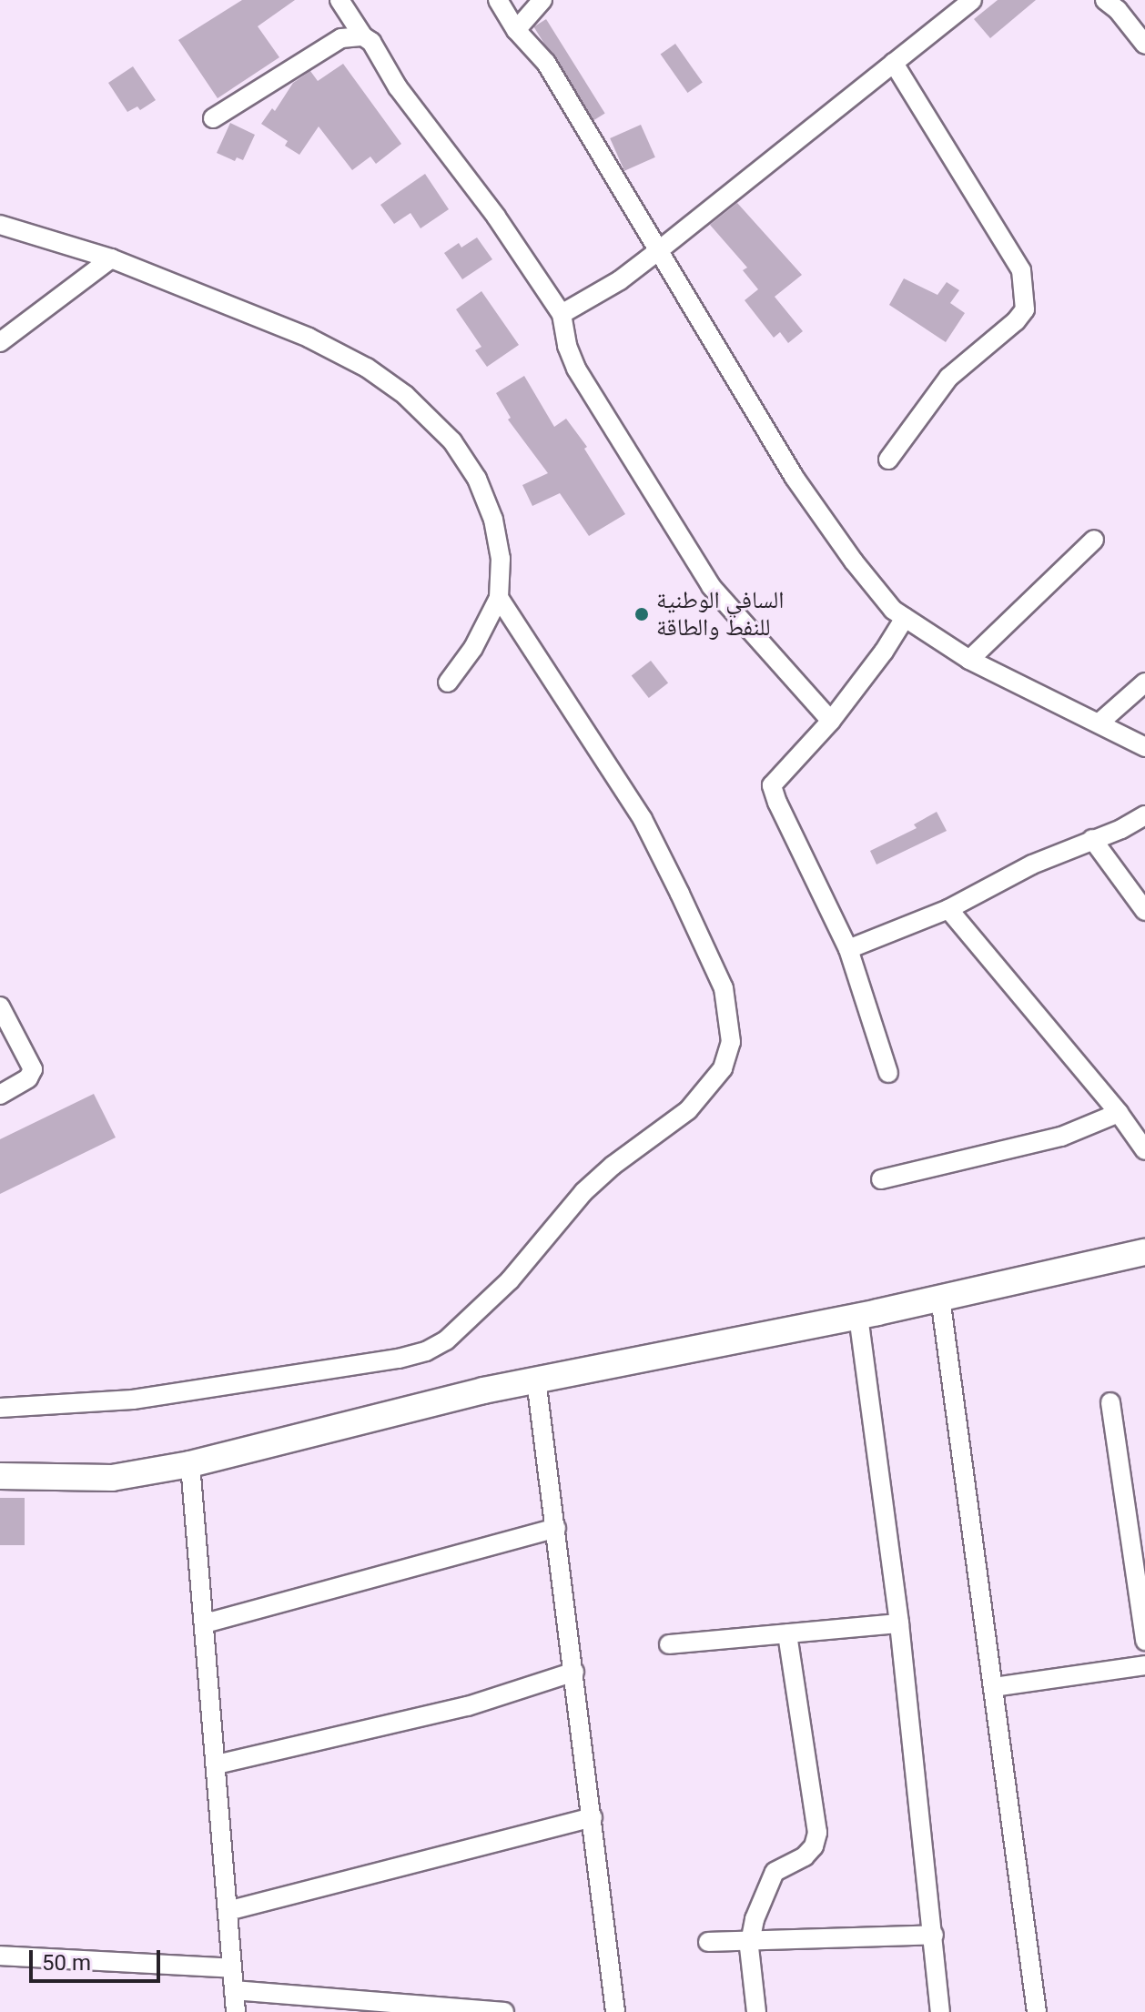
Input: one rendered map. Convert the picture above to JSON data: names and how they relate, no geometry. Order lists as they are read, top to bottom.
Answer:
{
  "places": ["السافي الوطنية للنفط والطاقة"],
  "scale_bar": "50 m"
}
